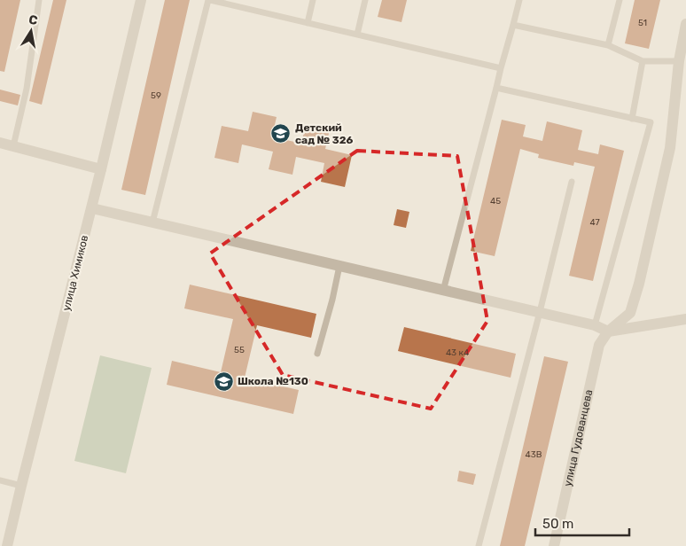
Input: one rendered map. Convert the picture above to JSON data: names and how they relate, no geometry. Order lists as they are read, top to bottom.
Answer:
{
  "streets": {
    "street": ["улица Химиков", "улица Гудованцева"]
  },
  "places": {
    "school or university": ["Детский сад № 326", "Школа №130"]
  },
  "house_numbers": [
    "51",
    "59",
    "45",
    "47",
    "55",
    "43 к4",
    "43В"
  ],
  "scale_bar": "50 m",
  "north": "top"
}
